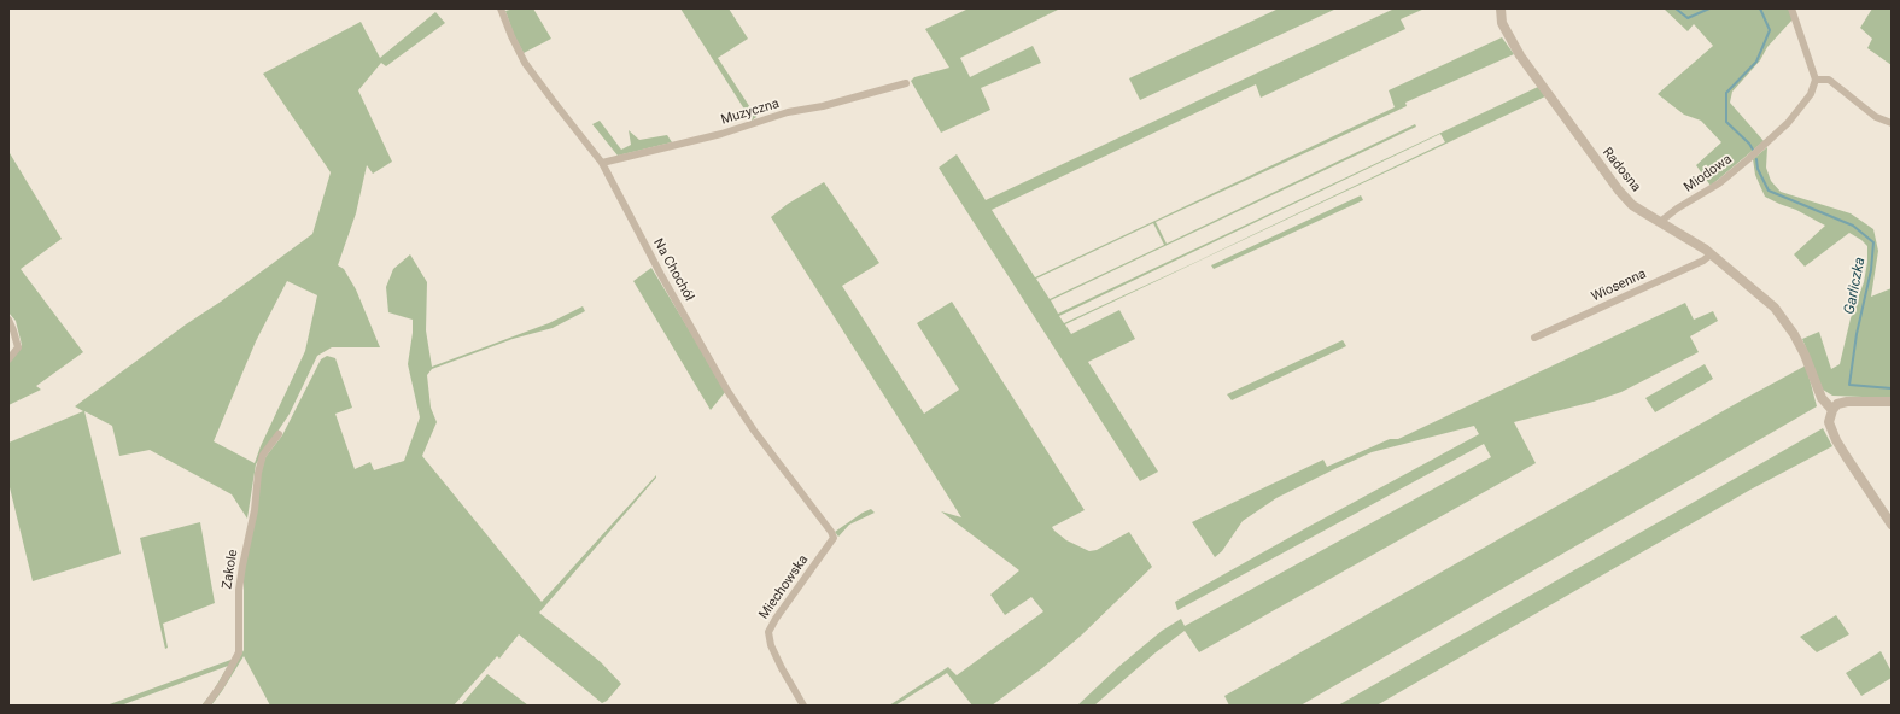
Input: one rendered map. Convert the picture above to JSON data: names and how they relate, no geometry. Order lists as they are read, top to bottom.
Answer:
{
  "streets": {
    "street": [
      "Muzyczna",
      "Radosna",
      "Miodowa",
      "Na Chochół",
      "Wiosenna",
      "Zakole",
      "Miechowska"
    ]
  },
  "crossings": [
    ["Muzyczna", "Na Chochół"],
    ["Radosna", "Miodowa"],
    ["Radosna", "Wiosenna"],
    ["Na Chochół", "Miechowska"]
  ],
  "water": ["Garliczka"]
}
